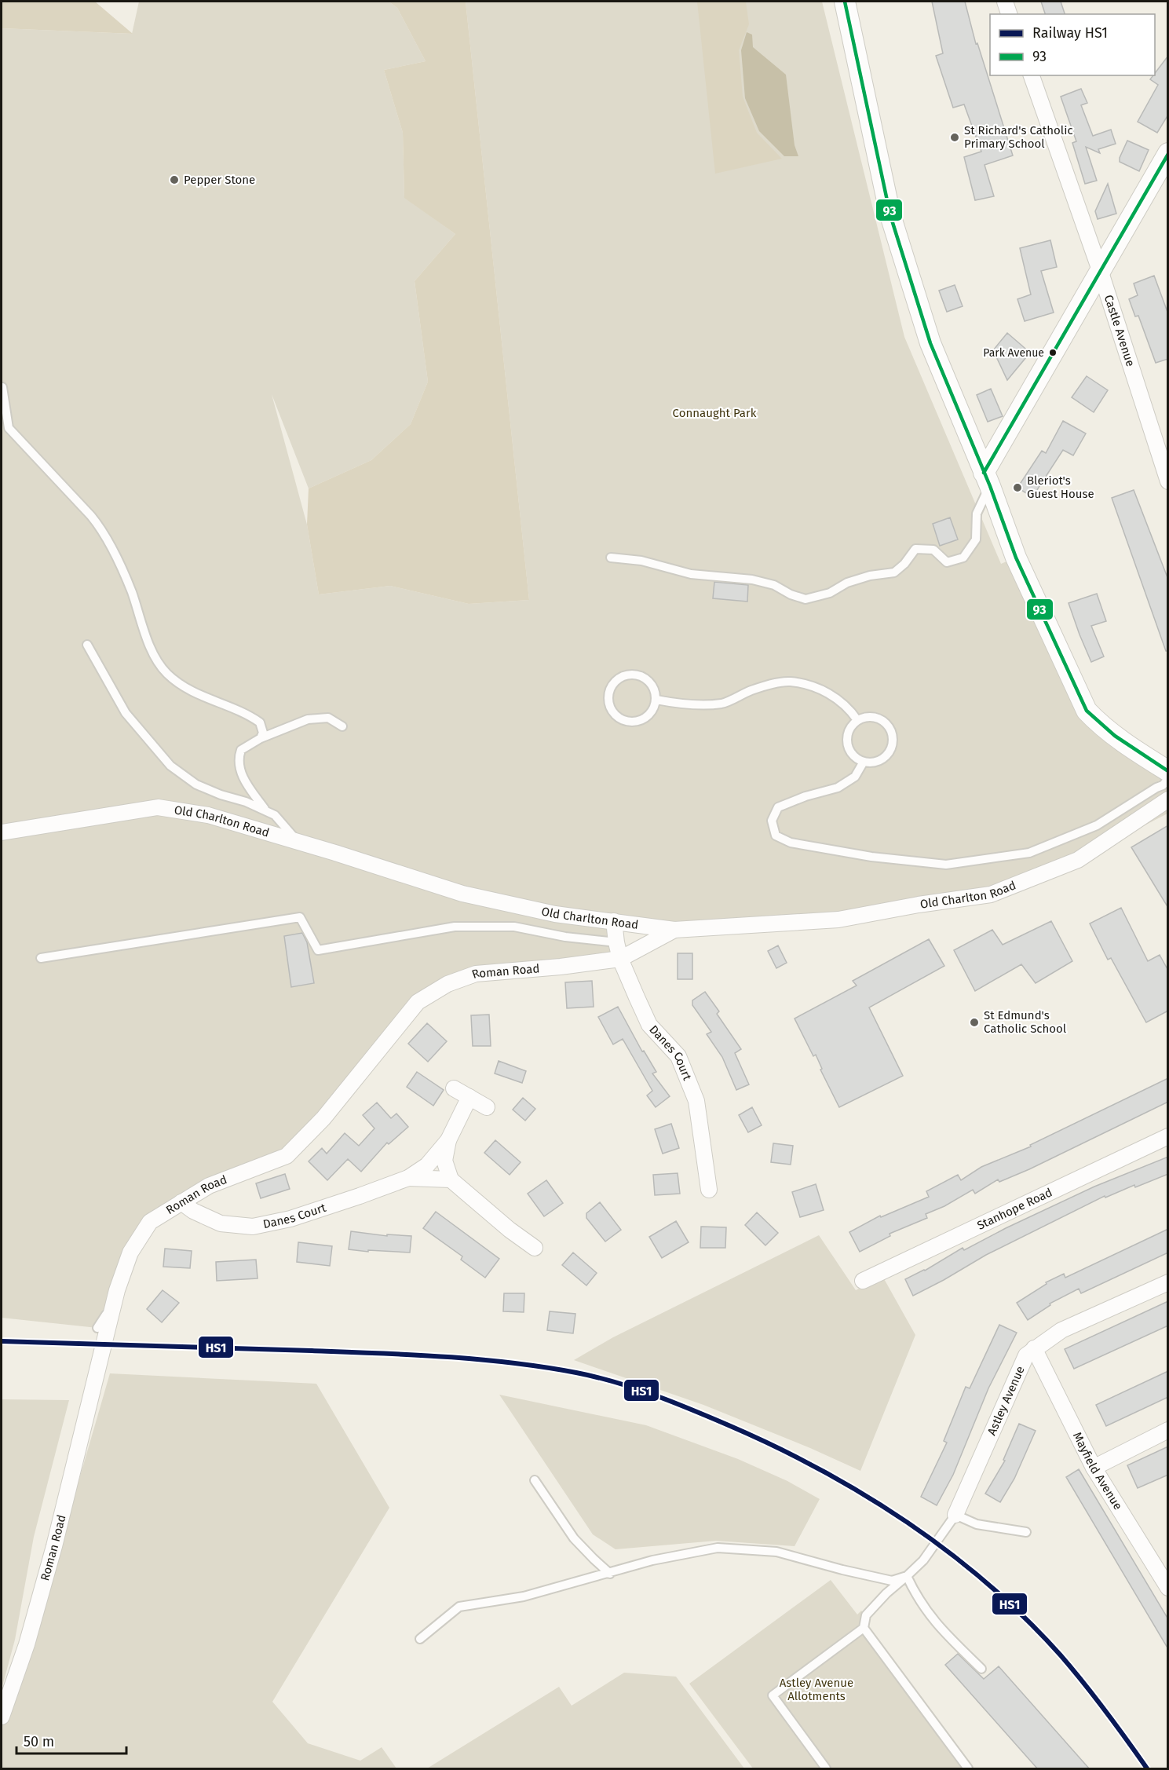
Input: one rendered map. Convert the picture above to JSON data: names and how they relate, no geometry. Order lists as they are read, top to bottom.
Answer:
{
  "streets": {
    "street": [
      "Castle Avenue",
      "Old Charlton Road",
      "Roman Road",
      "Danes Court",
      "Stanhope Road",
      "Astley Avenue",
      "Mayfield Avenue"
    ]
  },
  "crossings": [
    ["Old Charlton Road", "Roman Road"],
    ["Old Charlton Road", "Danes Court"],
    ["Roman Road", "Danes Court"],
    ["Astley Avenue", "Mayfield Avenue"]
  ],
  "parks": ["Connaught Park", "Astley Avenue Allotments"],
  "places": [
    "St Richard's Catholic Primary School",
    "Pepper Stone",
    "Park Avenue",
    "Bleriot's Guest House",
    "St Edmund's Catholic School"
  ],
  "lines": ["transit line 93", "rail line HS1"],
  "legend": ["Railway HS1", "93"],
  "scale_bar": "50 m"
}
